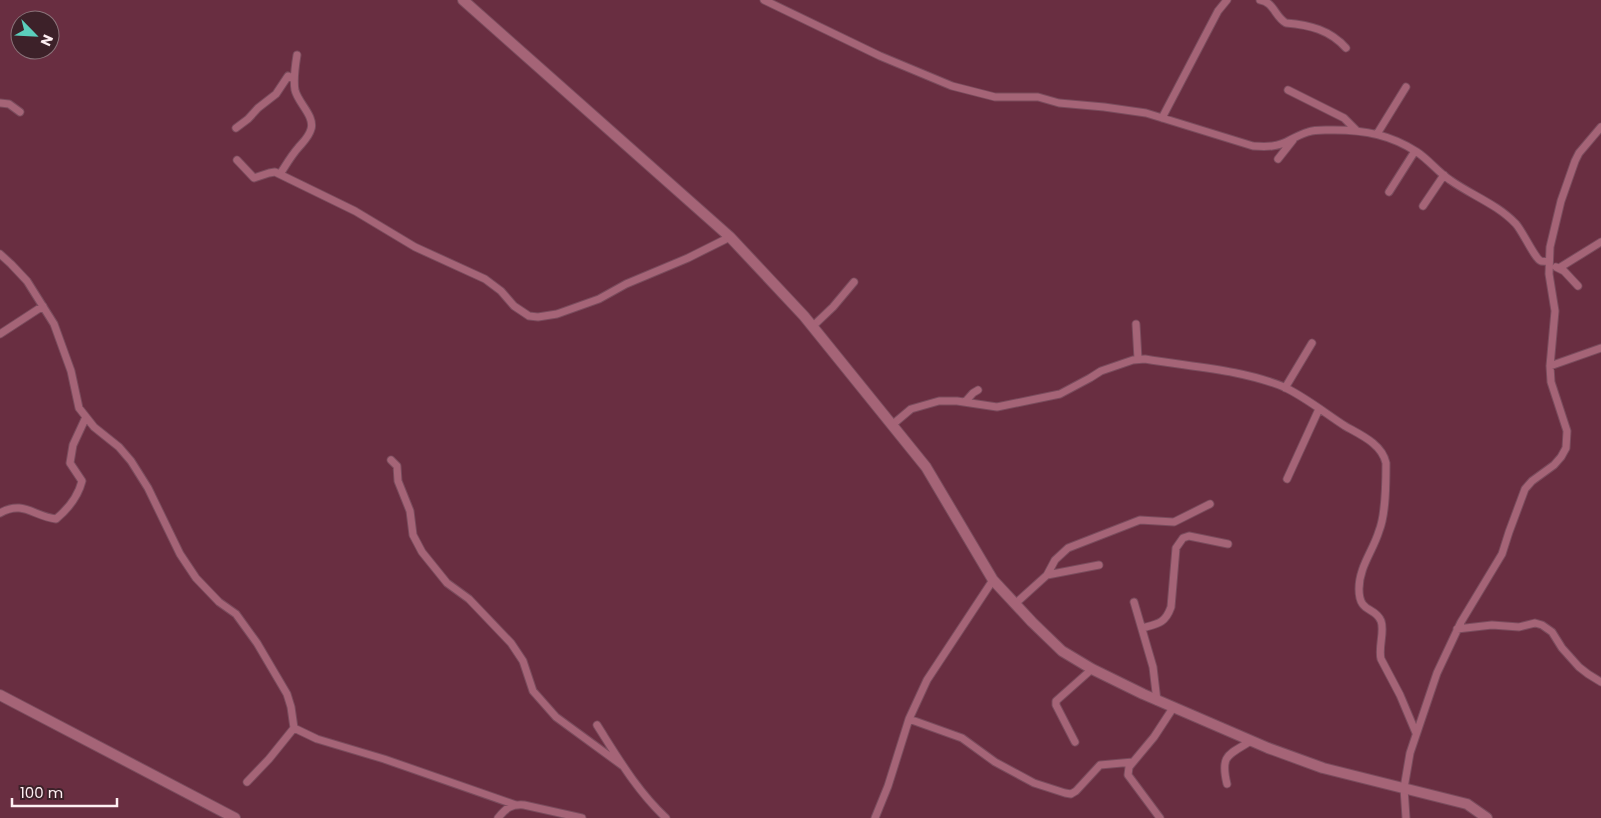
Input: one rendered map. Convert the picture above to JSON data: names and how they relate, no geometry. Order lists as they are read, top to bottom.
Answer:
{
  "scale_bar": "100 m",
  "north": "bottom right"
}
